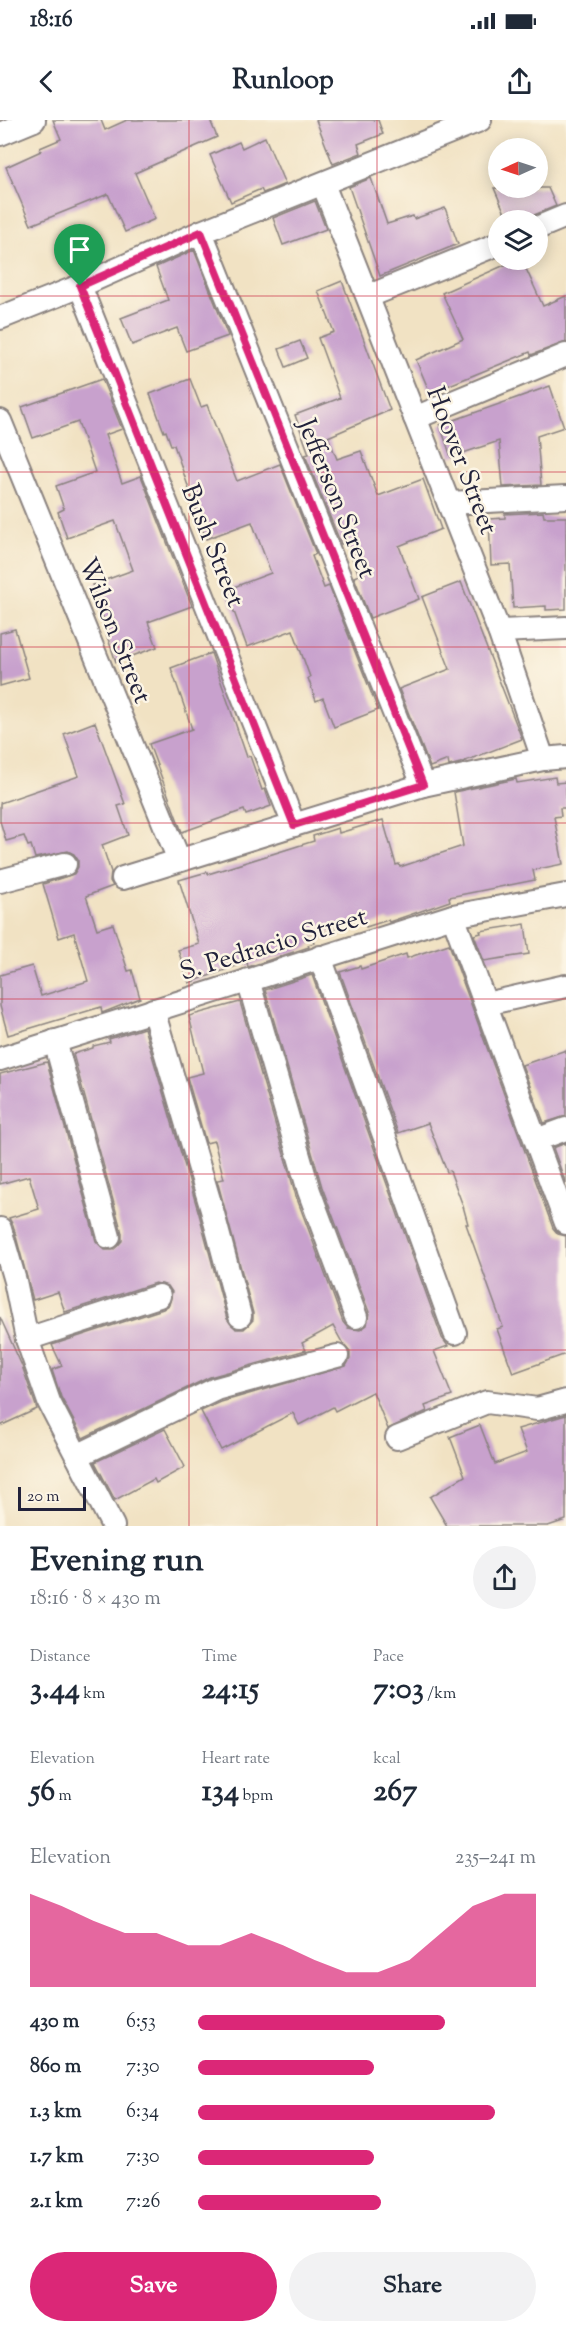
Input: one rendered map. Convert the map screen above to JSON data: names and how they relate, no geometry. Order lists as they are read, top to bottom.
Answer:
{
  "streets": {
    "street": [
      "Hoover Street",
      "Jefferson Street",
      "Bush Street",
      "Wilson Street",
      "S. Pedracio Street"
    ]
  },
  "scale_bar": "20 m",
  "north": "left",
  "page": {
    "status": "18:16",
    "header": "Runloop",
    "scale": "20 m",
    "heading": ["Evening run", "18:16 · 8 × 430 m"],
    "stats": [
      ["Distance", "3.44 km"],
      ["Time", "24:15"],
      ["Pace", "7:03 /km"],
      ["Elevation", "56 m"],
      ["Heart rate", "134 bpm"],
      ["kcal", "267"]
    ],
    "chart": ["Elevation", "235–241 m"],
    "list": [
      {
        "name": "430 m",
        "note": "6:53"
      },
      {
        "name": "860 m",
        "note": "7:30"
      },
      {
        "name": "1.3 km",
        "note": "6:34"
      },
      {
        "name": "1.7 km",
        "note": "7:30"
      },
      {
        "name": "2.1 km",
        "note": "7:26"
      }
    ],
    "buttons": ["Save", "Share"]
  }
}
